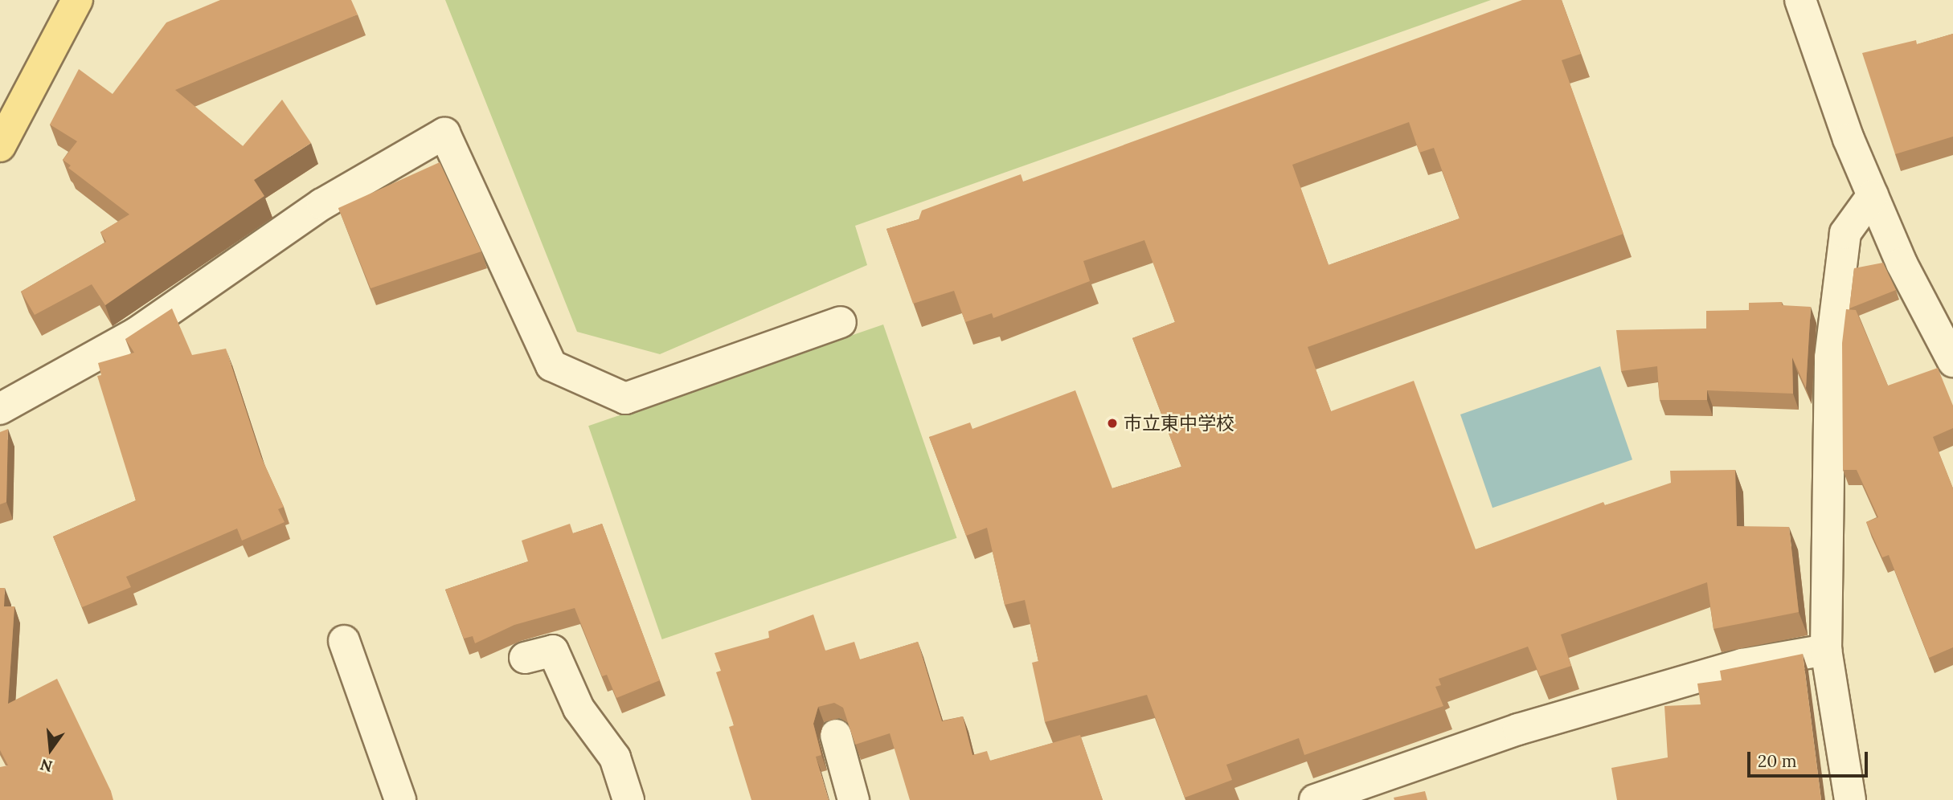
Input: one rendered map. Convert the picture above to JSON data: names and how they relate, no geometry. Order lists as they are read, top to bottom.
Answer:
{
  "places": ["市立東中学校"],
  "scale_bar": "20 m",
  "north": "bottom"
}
